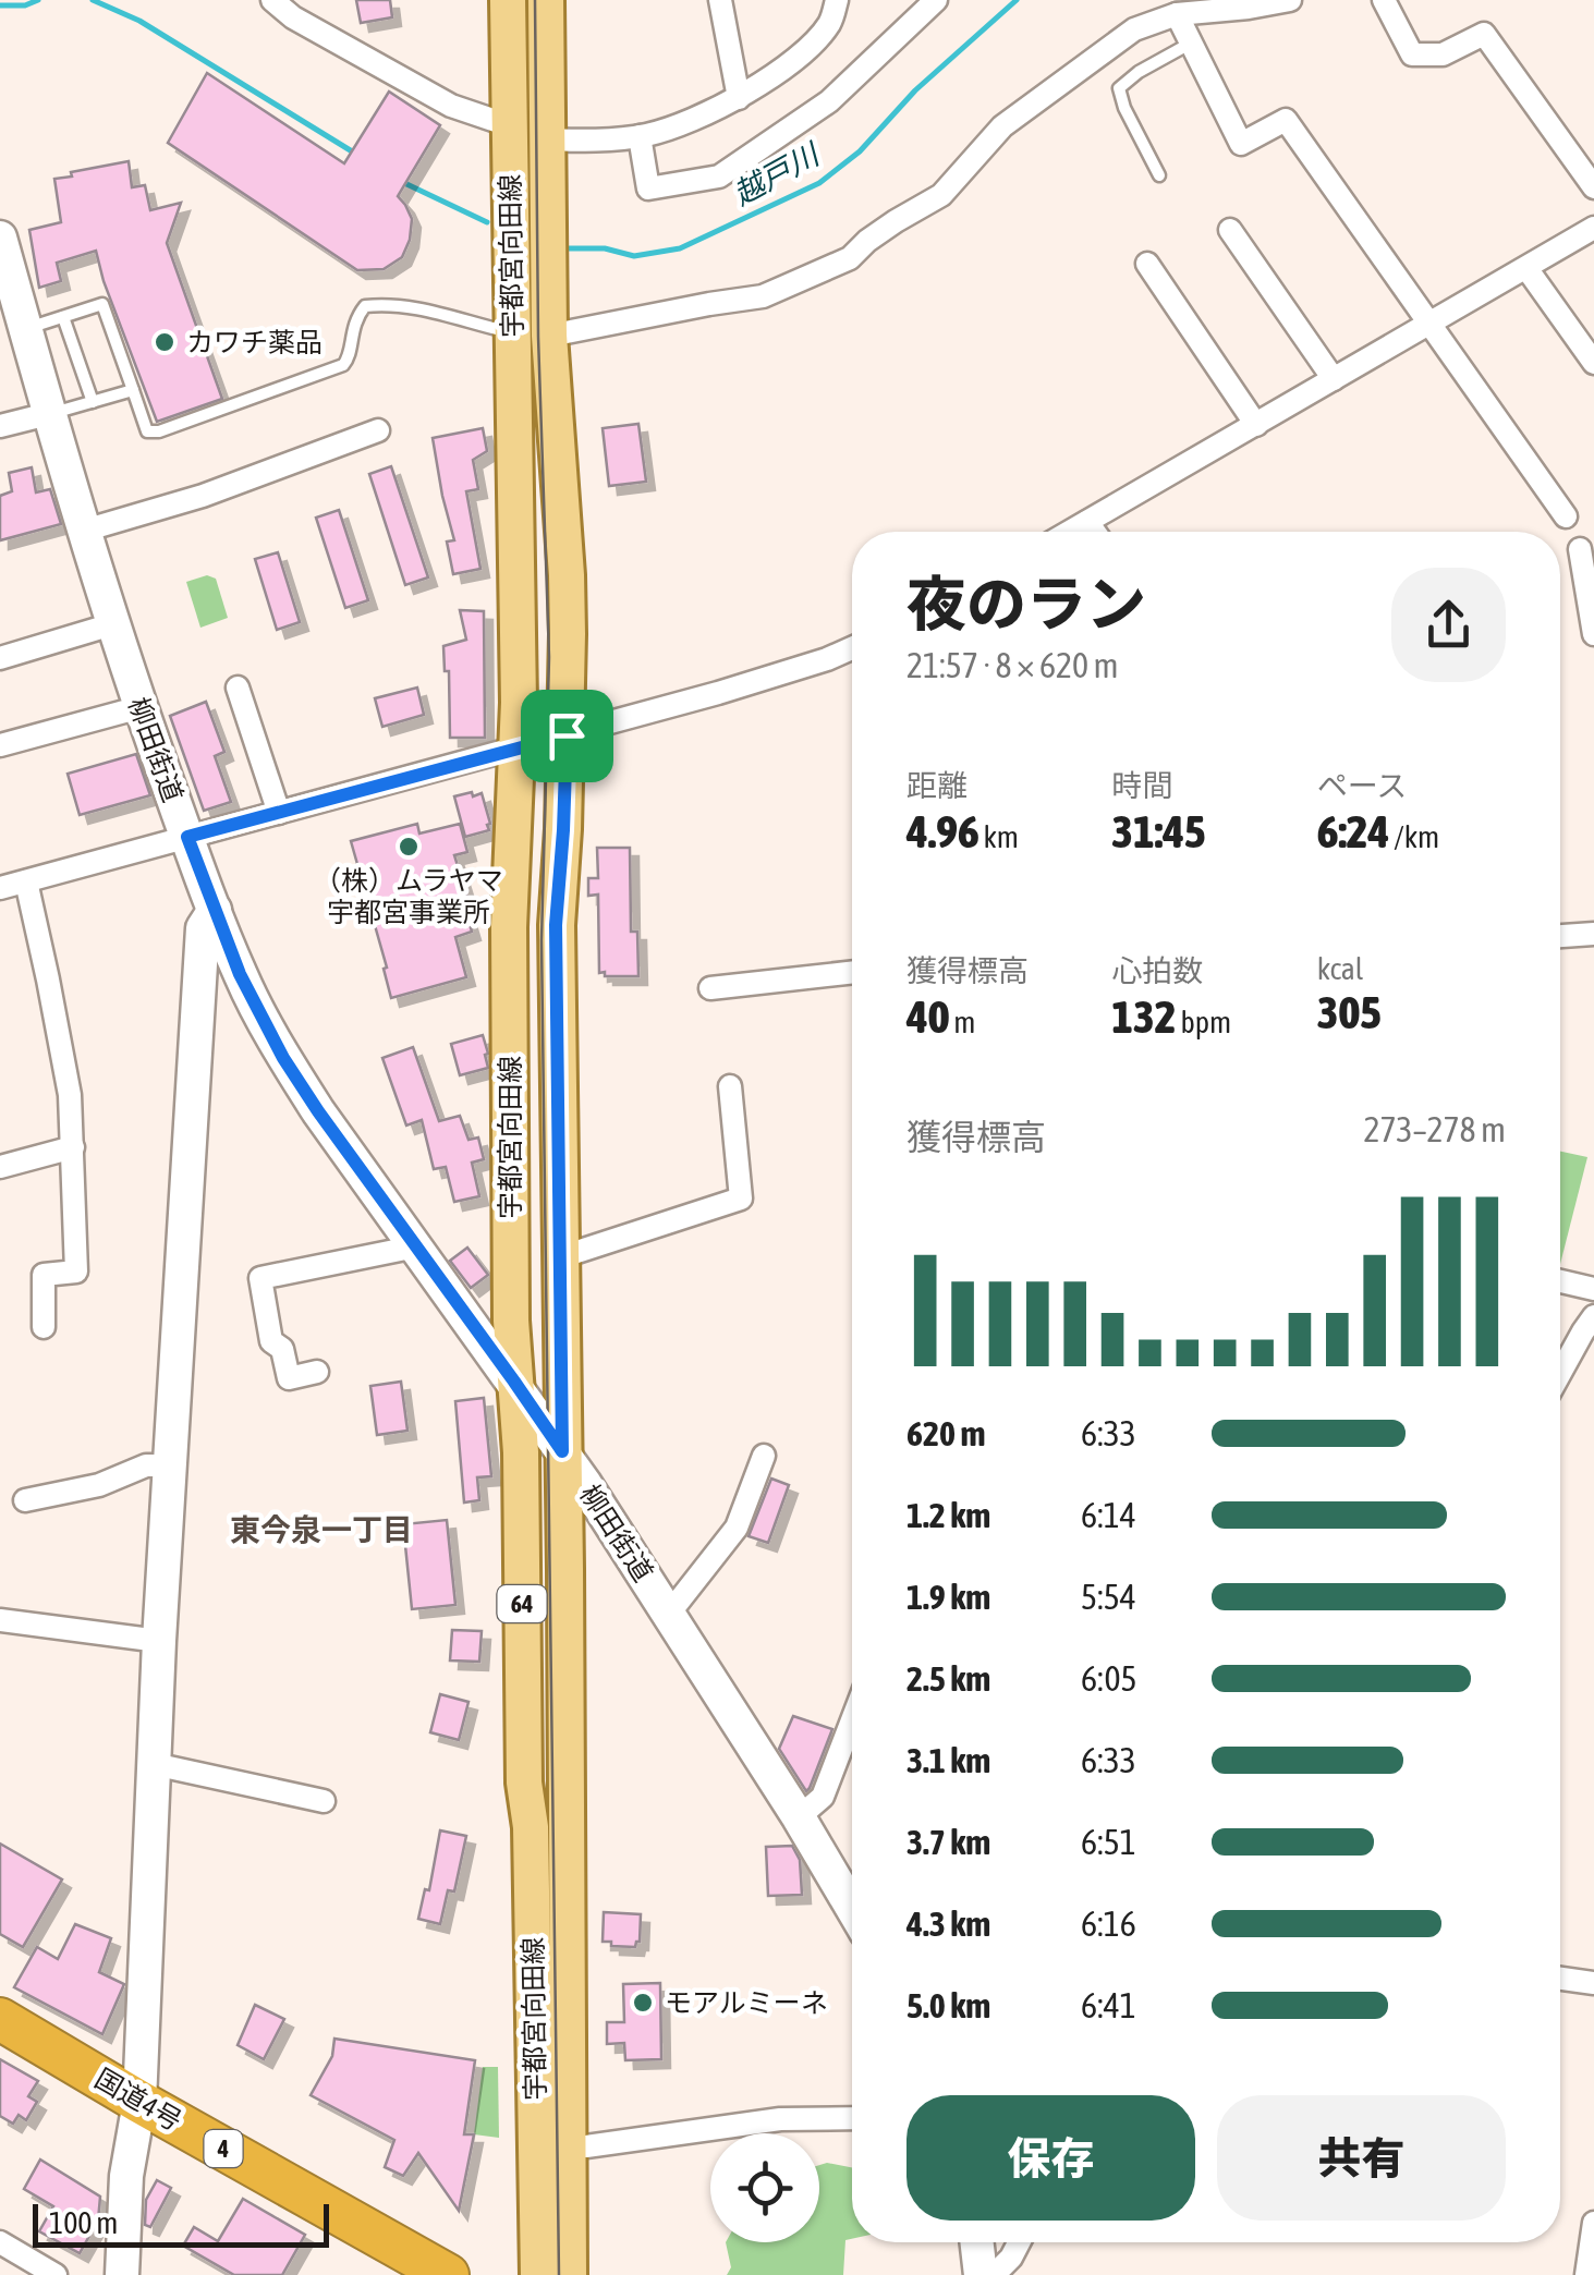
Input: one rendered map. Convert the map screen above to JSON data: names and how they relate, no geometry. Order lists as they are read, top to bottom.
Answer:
{
  "streets": {
    "highway": ["国道4号", "4"],
    "main road": ["宇都宮向田線", "64"],
    "street": ["柳田街道"]
  },
  "crossings": [
    ["宇都宮向田線", "柳田街道"]
  ],
  "districts": ["東今泉一丁目"],
  "water": ["越戸川"],
  "places": ["カワチ薬品", "（株）ムラヤマ 宇都宮事業所", "モアルミーネ"],
  "scale_bar": "100 m",
  "page": {
    "heading": ["夜のラン", "21:57 · 8 × 620 m"],
    "stats": [
      ["距離", "4.96 km"],
      ["時間", "31:45"],
      ["ペース", "6:24 /km"],
      ["獲得標高", "40 m"],
      ["心拍数", "132 bpm"],
      ["kcal", "305"]
    ],
    "chart": ["獲得標高", "273–278 m"],
    "list": [
      {
        "name": "620 m",
        "note": "6:33"
      },
      {
        "name": "1.2 km",
        "note": "6:14"
      },
      {
        "name": "1.9 km",
        "note": "5:54"
      },
      {
        "name": "2.5 km",
        "note": "6:05"
      },
      {
        "name": "3.1 km",
        "note": "6:33"
      },
      {
        "name": "3.7 km",
        "note": "6:51"
      },
      {
        "name": "4.3 km",
        "note": "6:16"
      },
      {
        "name": "5.0 km",
        "note": "6:41"
      }
    ],
    "buttons": ["保存", "共有"],
    "scale": "100 m"
  }
}
